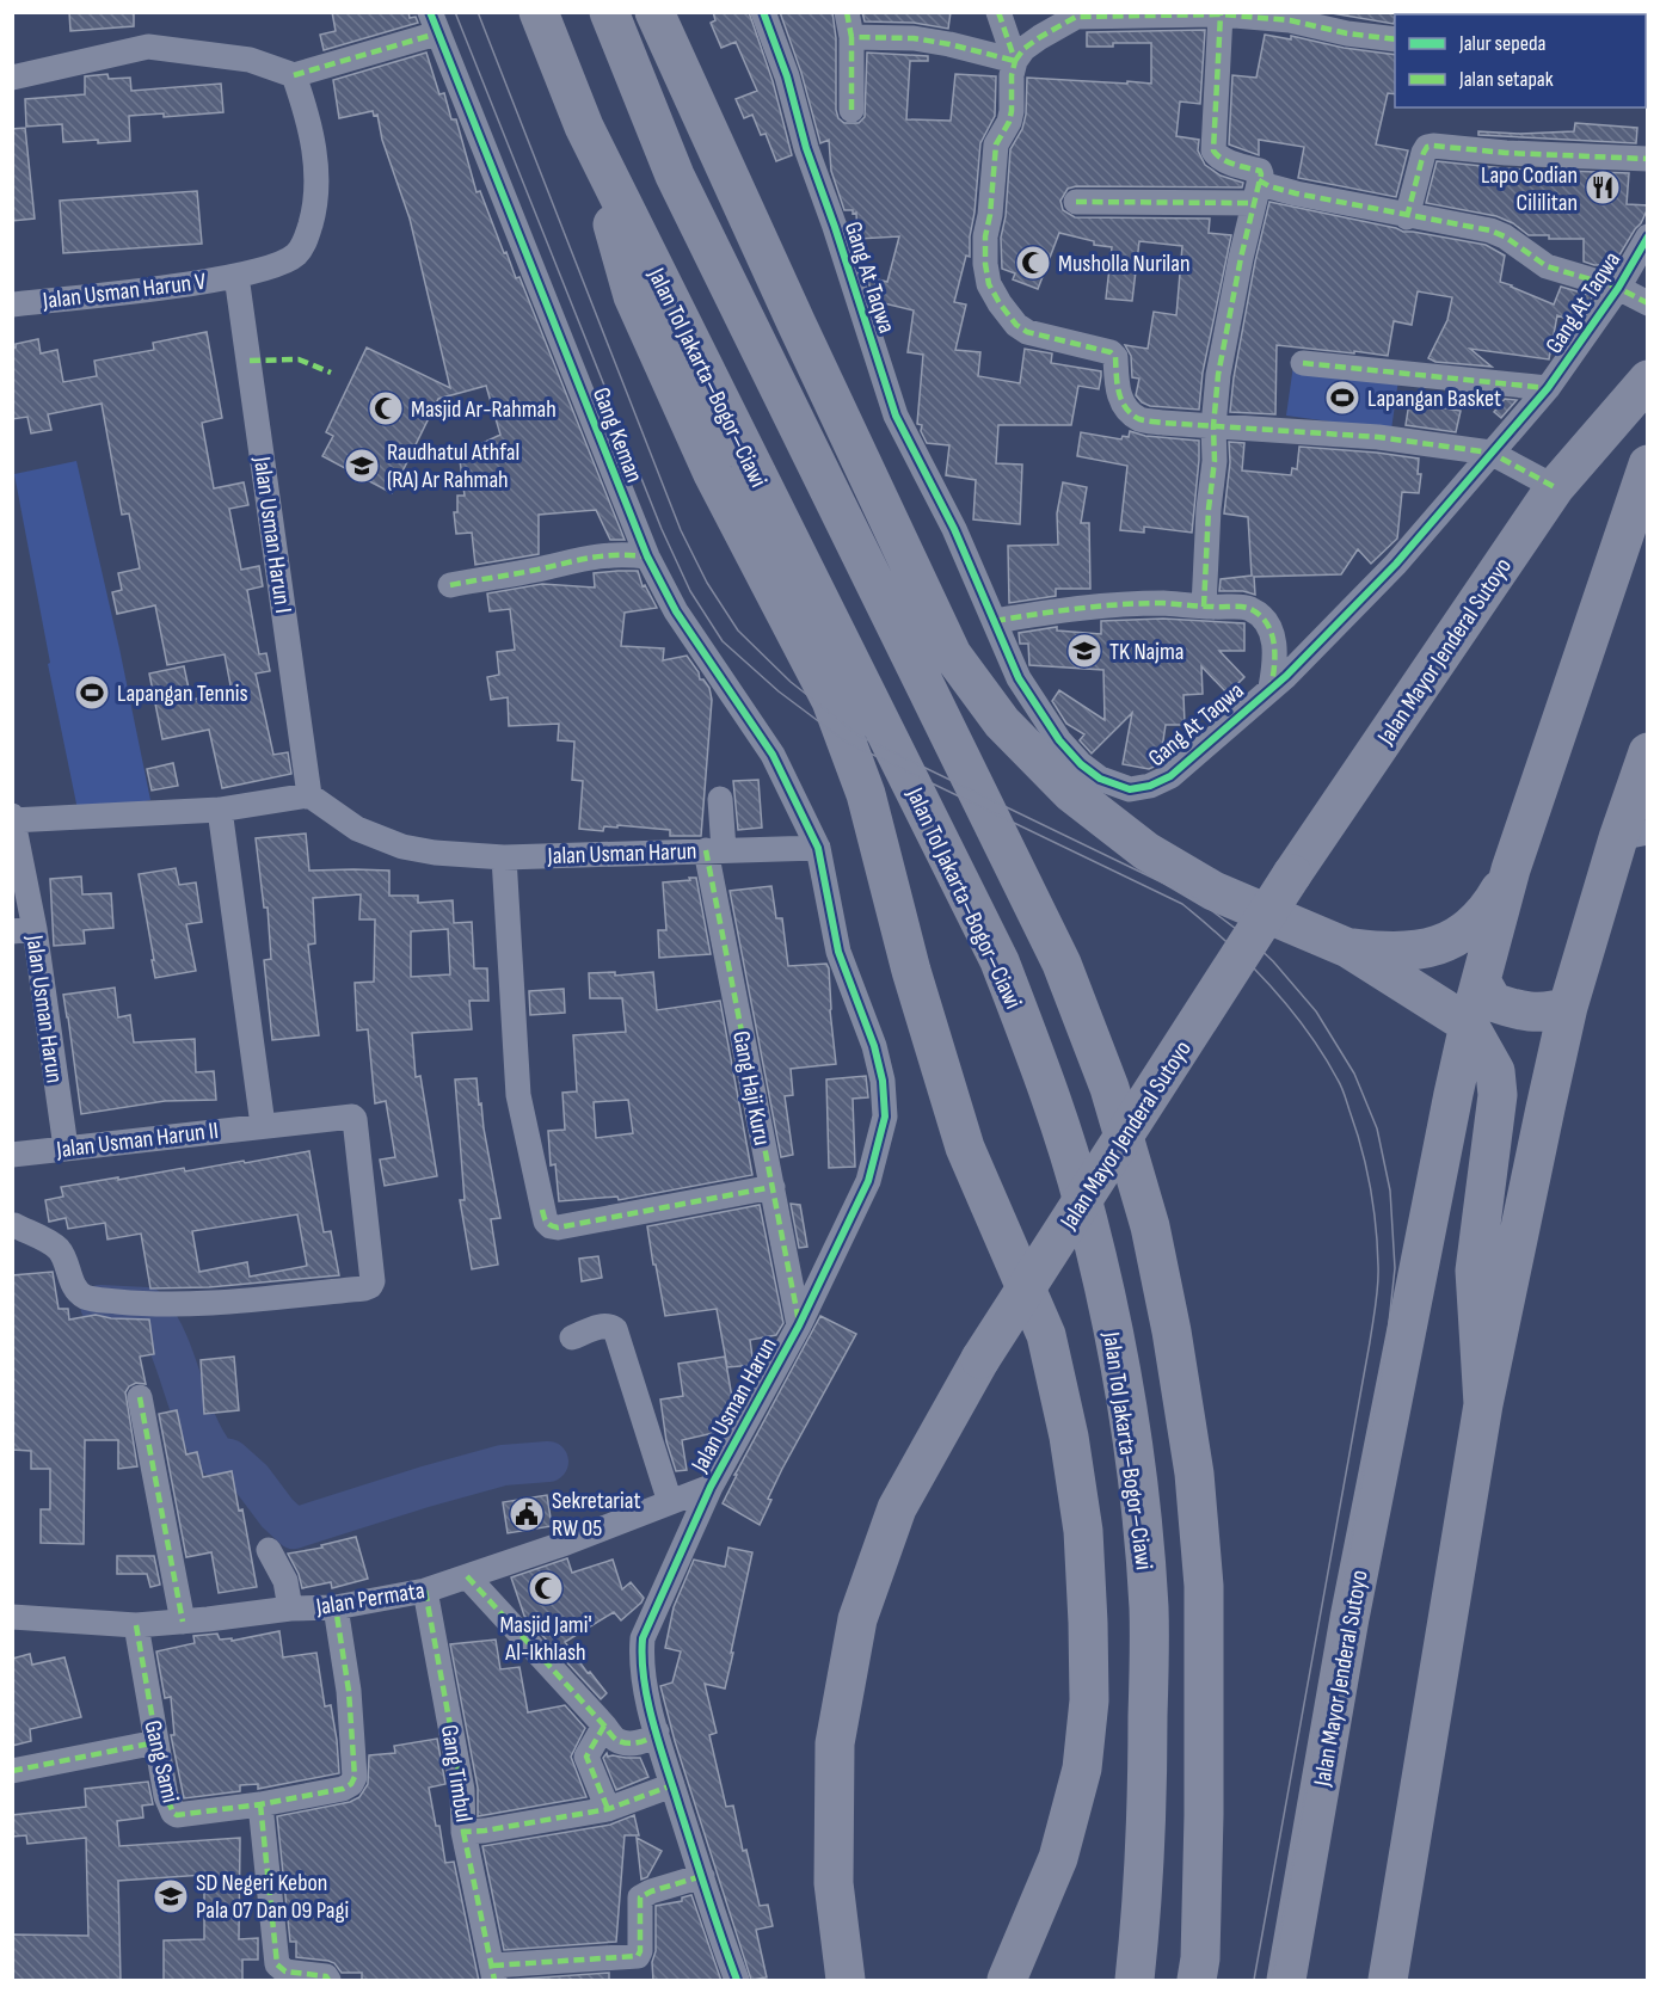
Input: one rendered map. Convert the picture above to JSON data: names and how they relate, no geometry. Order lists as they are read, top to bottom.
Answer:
{
  "streets": {
    "highway": ["Jalan Tol Jakarta–Bogor–Ciawi", "Jalan Mayor Jenderal Sutoyo"],
    "street": [
      "Gang At Taqwa",
      "Jalan Usman Harun V",
      "Gang Keman",
      "Jalan Usman Harun I",
      "Jalan Usman Harun",
      "Gang Haji Kuru",
      "Jalan Usman Harun II",
      "Jalan Permata",
      "Gang Sami",
      "Gang Timbul"
    ]
  },
  "crossings": [
    ["Jalan Usman Harun V", "Jalan Usman Harun I"],
    ["Gang Keman", "Jalan Usman Harun"],
    ["Jalan Usman Harun I", "Jalan Usman Harun"],
    ["Jalan Usman Harun", "Gang Haji Kuru"],
    ["Jalan Usman Harun", "Jalan Usman Harun II"],
    ["Jalan Usman Harun", "Jalan Permata"],
    ["Jalan Usman Harun", "Gang Timbul"],
    ["Jalan Permata", "Gang Sami"],
    ["Jalan Permata", "Gang Timbul"]
  ],
  "places": {
    "restaurant": ["Lapo Codian Cililitan"],
    "mosque": ["Musholla Nurilan", "Masjid Ar-Rahmah", "Masjid Jami' Al-Ikhlash"],
    "sports": ["Lapangan Basket", "Lapangan Tennis"],
    "school or university": ["Raudhatul Athfal (RA) Ar Rahmah", "TK Najma", "SD Negeri Kebon Pala 07 Dan 09 Pagi"],
    "public building": ["Sekretariat RW 05"]
  },
  "legend": ["Jalur sepeda", "Jalan setapak"]
}
